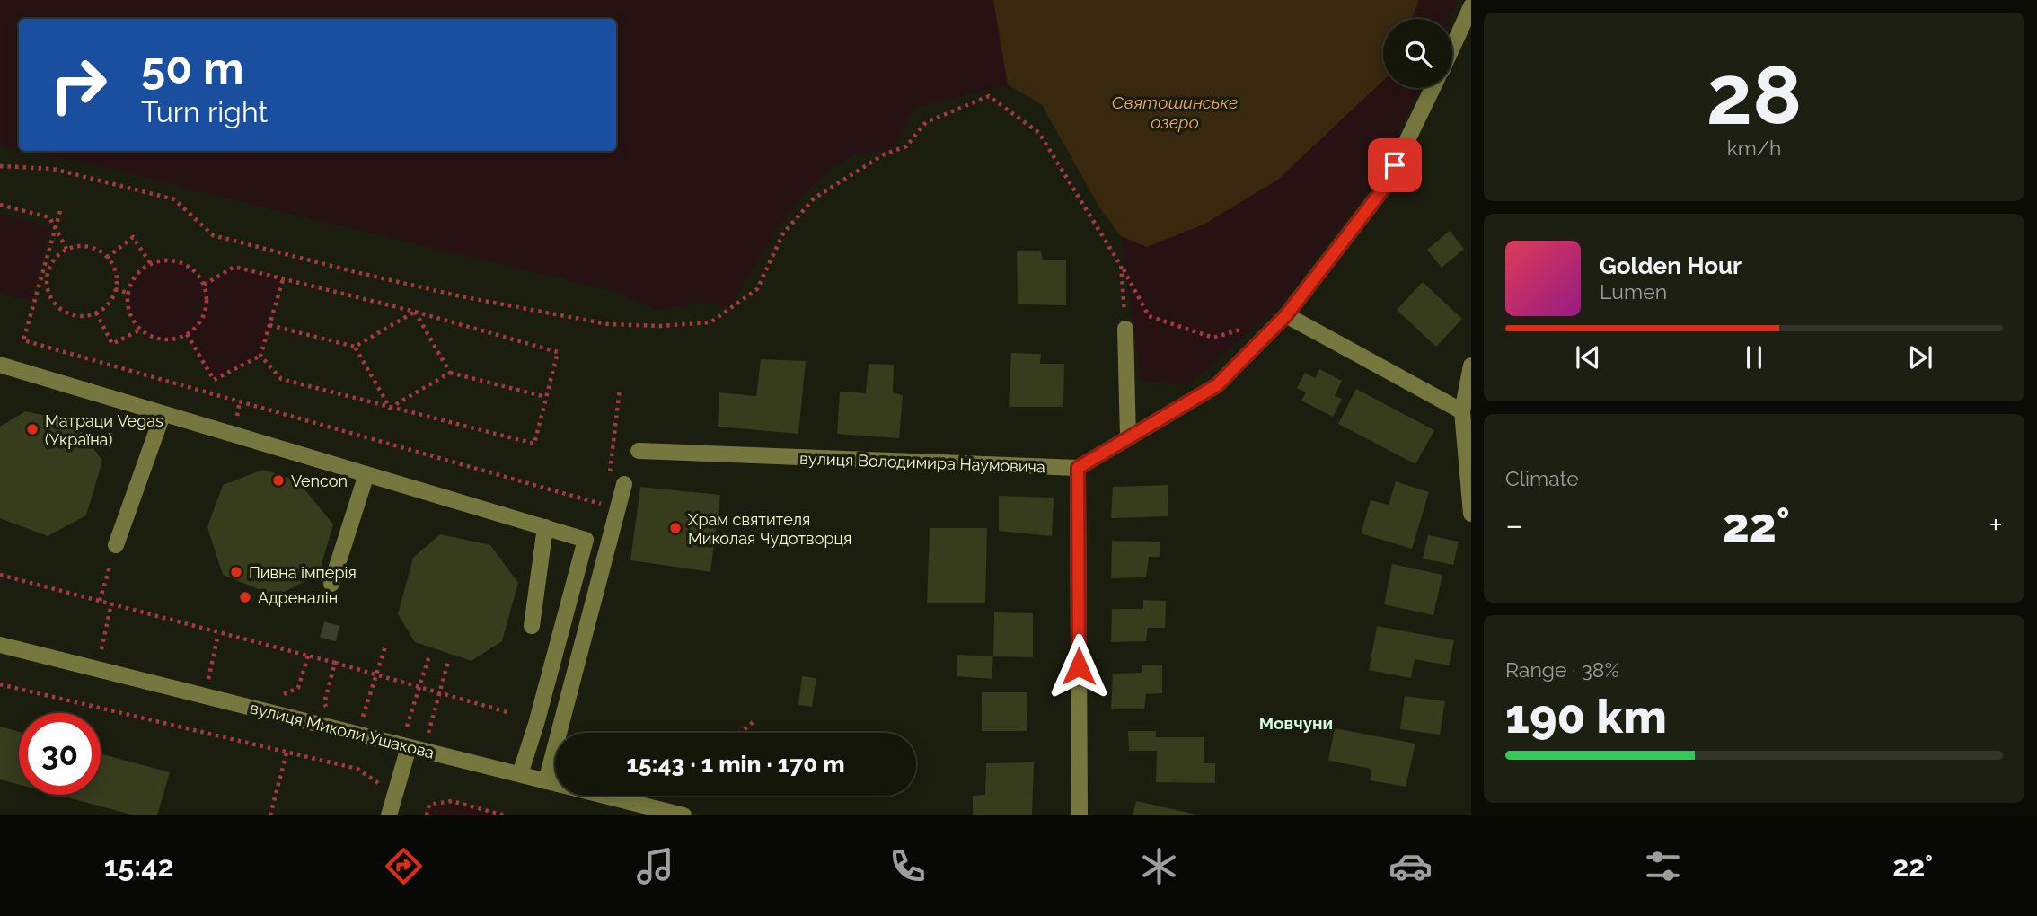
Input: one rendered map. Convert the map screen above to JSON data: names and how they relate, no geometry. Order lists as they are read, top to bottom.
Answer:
{
  "streets": {
    "street": ["вулиця Володимира Наумовича", "вулиця Миколи Ушакова"]
  },
  "districts": ["Мовчуни"],
  "water": ["Святошинське озеро"],
  "places": [
    "Матраци Vegas (Україна)",
    "Vencon",
    "Храм святителя Миколая Чудотворця",
    "Пивна імперія",
    "Адреналін"
  ],
  "page": {
    "tile": [
      ["28", "km/h"],
      "Climate",
      ["Range · 38%", "190 km"]
    ],
    "turn": ["50 m", "Turn right"],
    "song": ["Golden Hour", "Lumen"],
    "heat": ["−", "22°", "+"],
    "limit": "30",
    "trip": "15:43 · 1 min · 170 m",
    "tabs": ["15:42", "22°"]
  }
}
